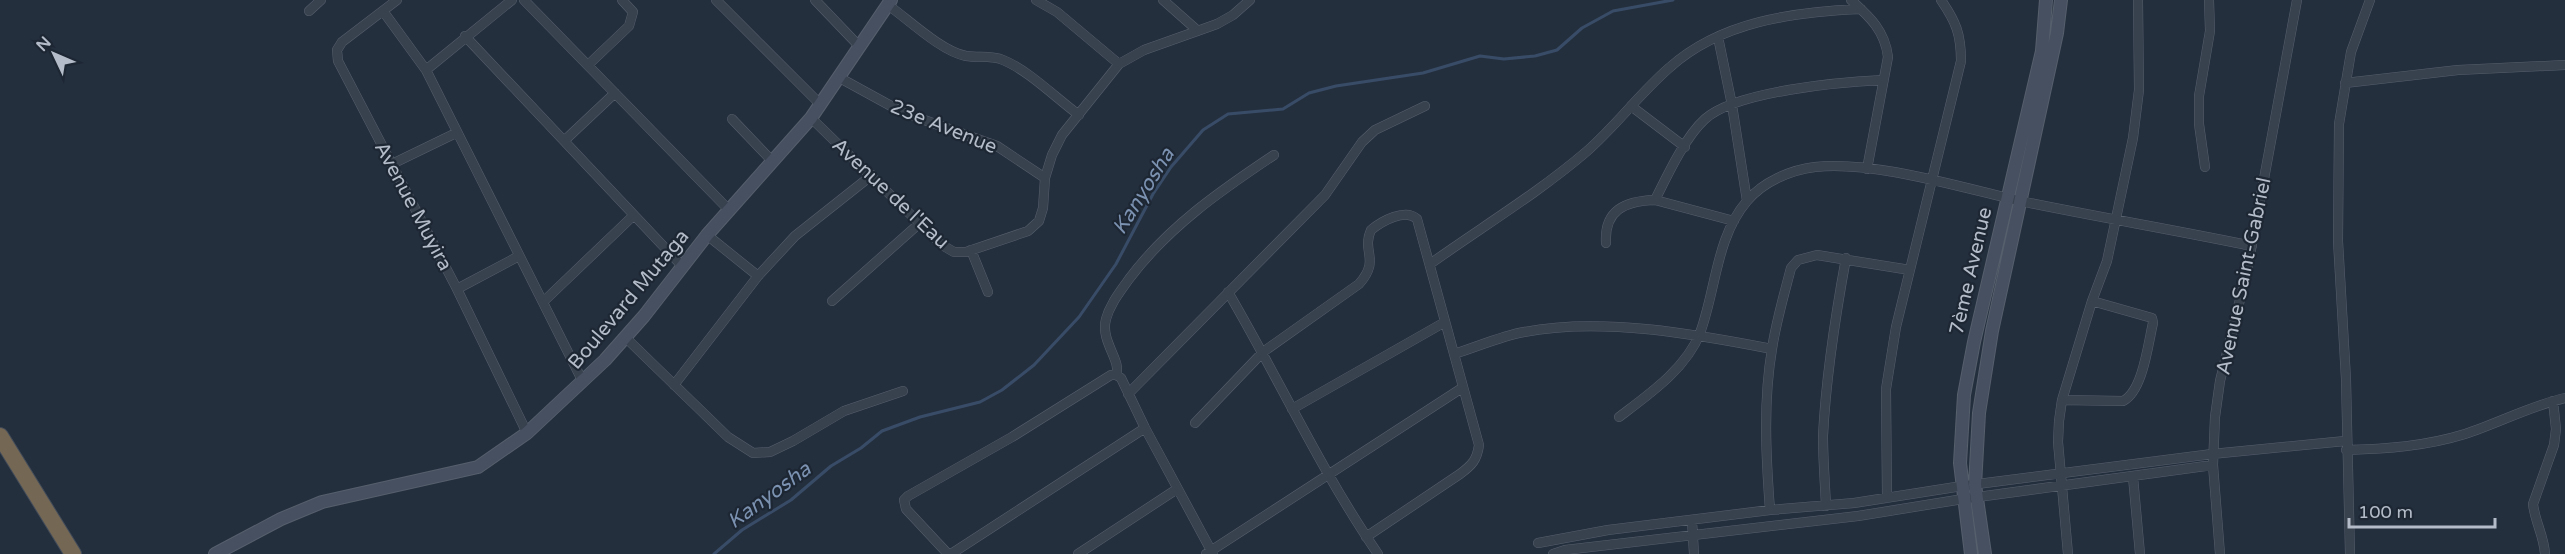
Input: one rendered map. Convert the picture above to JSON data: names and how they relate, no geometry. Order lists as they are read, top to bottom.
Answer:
{
  "streets": {
    "street": [
      "23e Avenue",
      "Avenue de l'Eau",
      "Avenue Muyira",
      "7ème Avenue",
      "Avenue Saint-Gabriel",
      "Boulevard Mutaga"
    ]
  },
  "crossings": [
    ["23e Avenue", "Avenue de l'Eau"],
    ["23e Avenue", "Boulevard Mutaga"],
    ["Avenue de l'Eau", "Boulevard Mutaga"],
    ["Avenue Muyira", "Boulevard Mutaga"]
  ],
  "water": ["Kanyosha"],
  "scale_bar": "100 m",
  "north": "top left"
}
